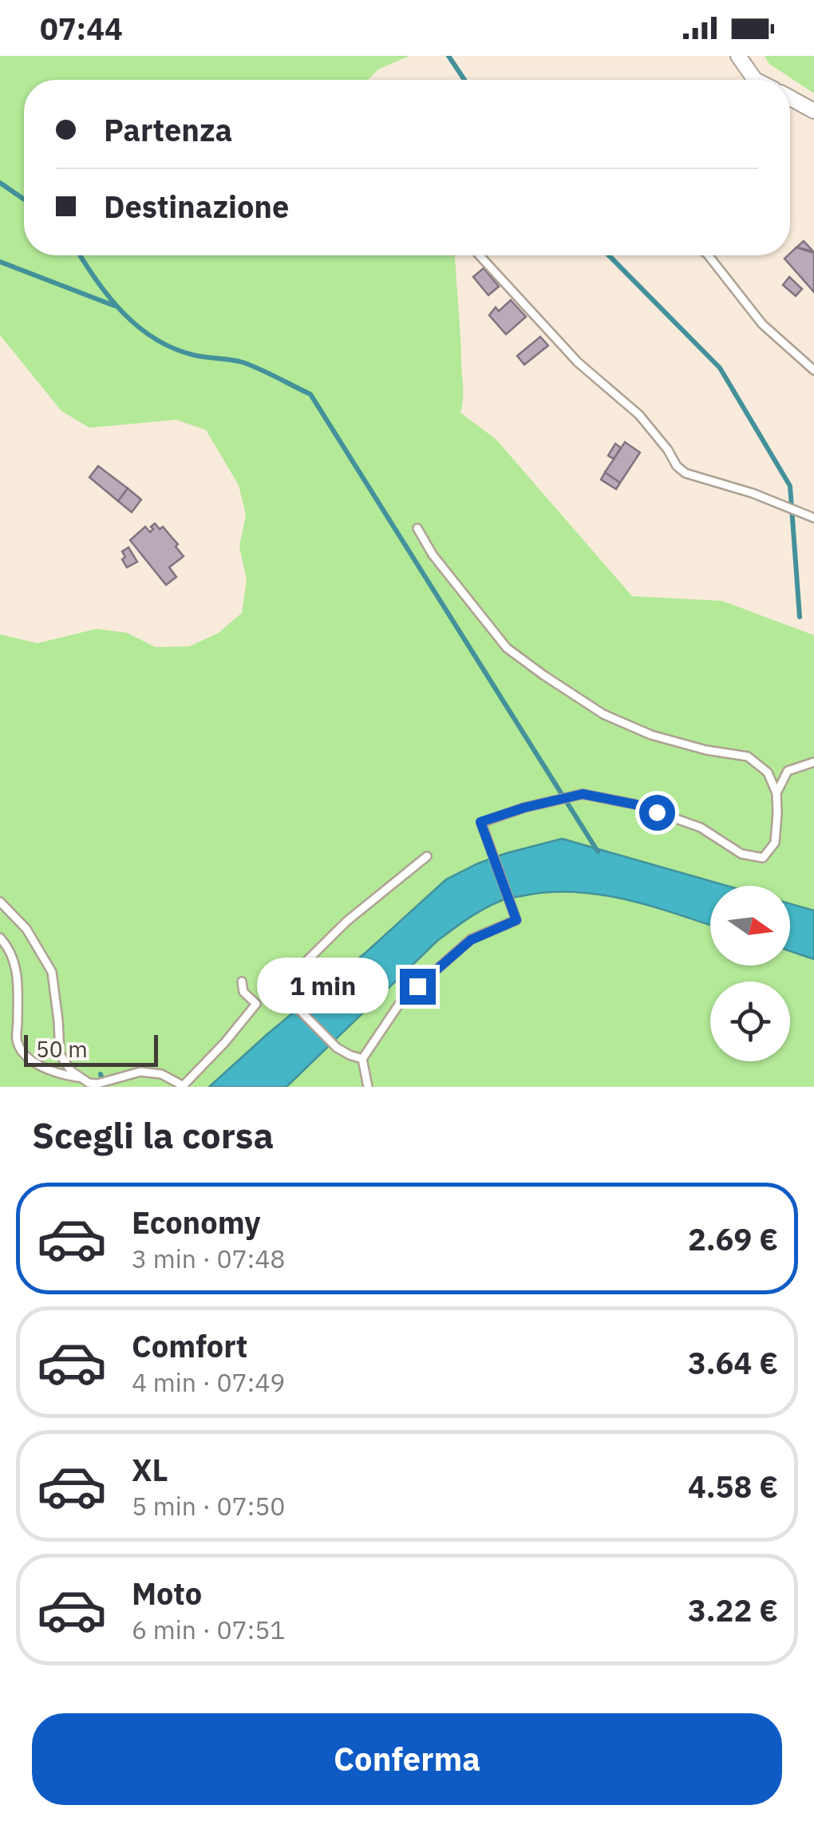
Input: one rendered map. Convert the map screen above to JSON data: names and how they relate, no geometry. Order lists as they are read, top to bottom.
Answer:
{
  "scale_bar": "50 m",
  "north": "right",
  "page": {
    "status": "07:44",
    "banner": ["Partenza", "Destinazione"],
    "bubble": "1 min",
    "scale": "50 m",
    "heading": "Scegli la corsa",
    "list": [
      {
        "name": "Economy",
        "note": "3 min · 07:48",
        "value": "2.69 €"
      },
      {
        "name": "Comfort",
        "note": "4 min · 07:49",
        "value": "3.64 €"
      },
      {
        "name": "XL",
        "note": "5 min · 07:50",
        "value": "4.58 €"
      },
      {
        "name": "Moto",
        "note": "6 min · 07:51",
        "value": "3.22 €"
      }
    ],
    "buttons": "Conferma"
  }
}
